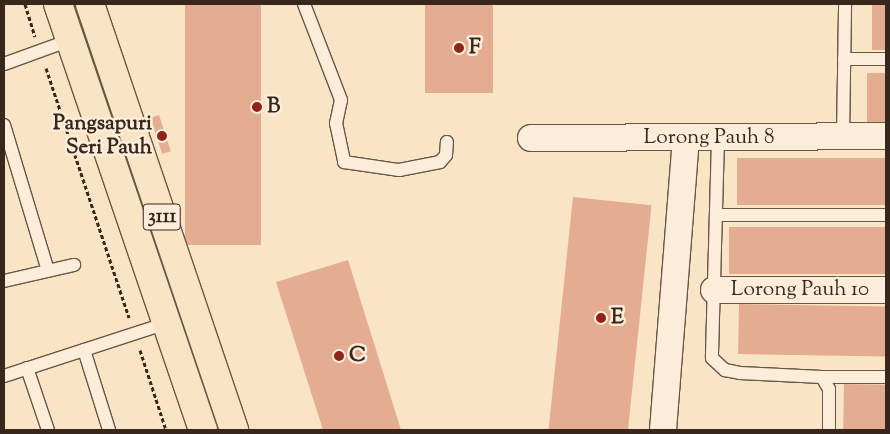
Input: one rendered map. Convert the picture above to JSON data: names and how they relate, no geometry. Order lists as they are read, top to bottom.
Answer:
{
  "streets": {
    "main road": ["3111"],
    "street": ["Lorong Pauh 8", "Lorong Pauh 10"]
  },
  "places": [
    "F",
    "B",
    "Pangsapuri Seri Pauh",
    "E",
    "C"
  ]
}
